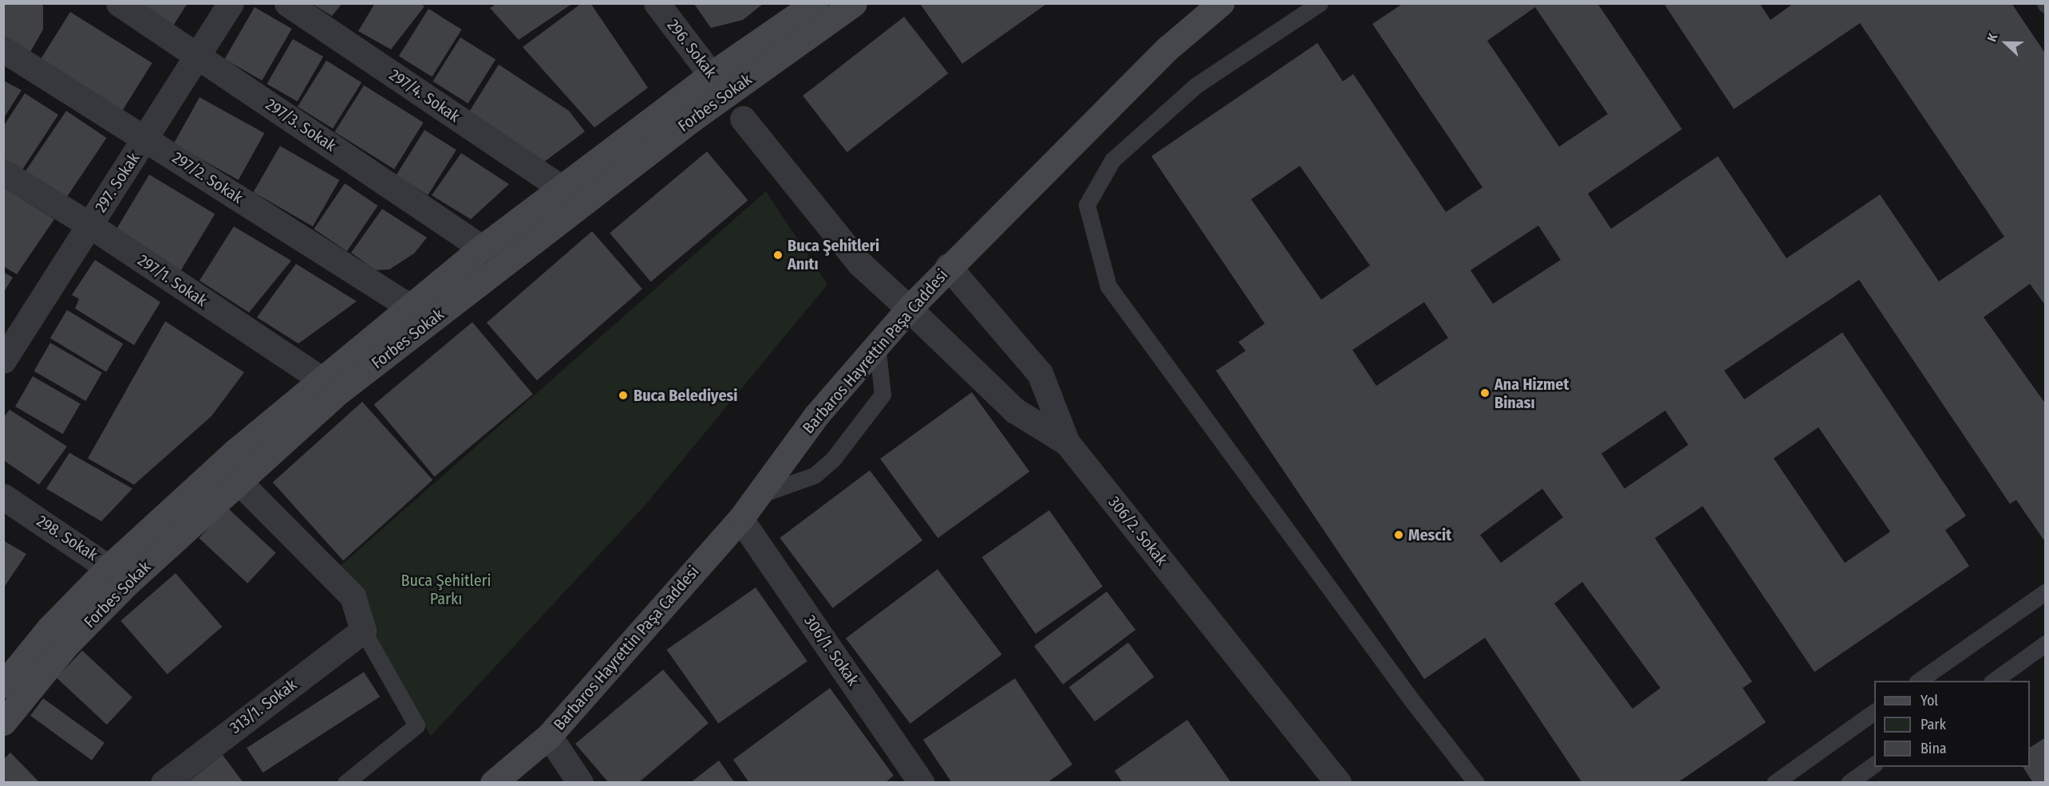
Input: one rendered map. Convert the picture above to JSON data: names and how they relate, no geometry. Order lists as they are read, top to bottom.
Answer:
{
  "streets": {
    "main road": ["Forbes Sokak", "Barbaros Hayrettin Paşa Caddesi"],
    "street": [
      "296. Sokak",
      "297/4. Sokak",
      "297/3. Sokak",
      "297/2. Sokak",
      "297. Sokak",
      "297/1. Sokak",
      "306/2. Sokak",
      "298. Sokak",
      "306/1. Sokak",
      "313/1. Sokak"
    ]
  },
  "crossings": [
    ["296. Sokak", "Forbes Sokak"],
    ["297/4. Sokak", "Forbes Sokak"],
    ["Forbes Sokak", "297/3. Sokak"],
    ["Forbes Sokak", "297/2. Sokak"],
    ["Forbes Sokak", "297/1. Sokak"],
    ["Forbes Sokak", "298. Sokak"],
    ["297/3. Sokak", "297. Sokak"],
    ["297/2. Sokak", "297. Sokak"],
    ["297. Sokak", "297/1. Sokak"],
    ["Barbaros Hayrettin Paşa Caddesi", "306/2. Sokak"],
    ["Barbaros Hayrettin Paşa Caddesi", "306/1. Sokak"]
  ],
  "parks": ["Buca Şehitleri Parkı"],
  "places": [
    "Buca Şehitleri Anıtı",
    "Ana Hizmet Binası",
    "Buca Belediyesi",
    "Mescit"
  ],
  "legend": ["Yol", "Park", "Bina"],
  "north": "left"
}
